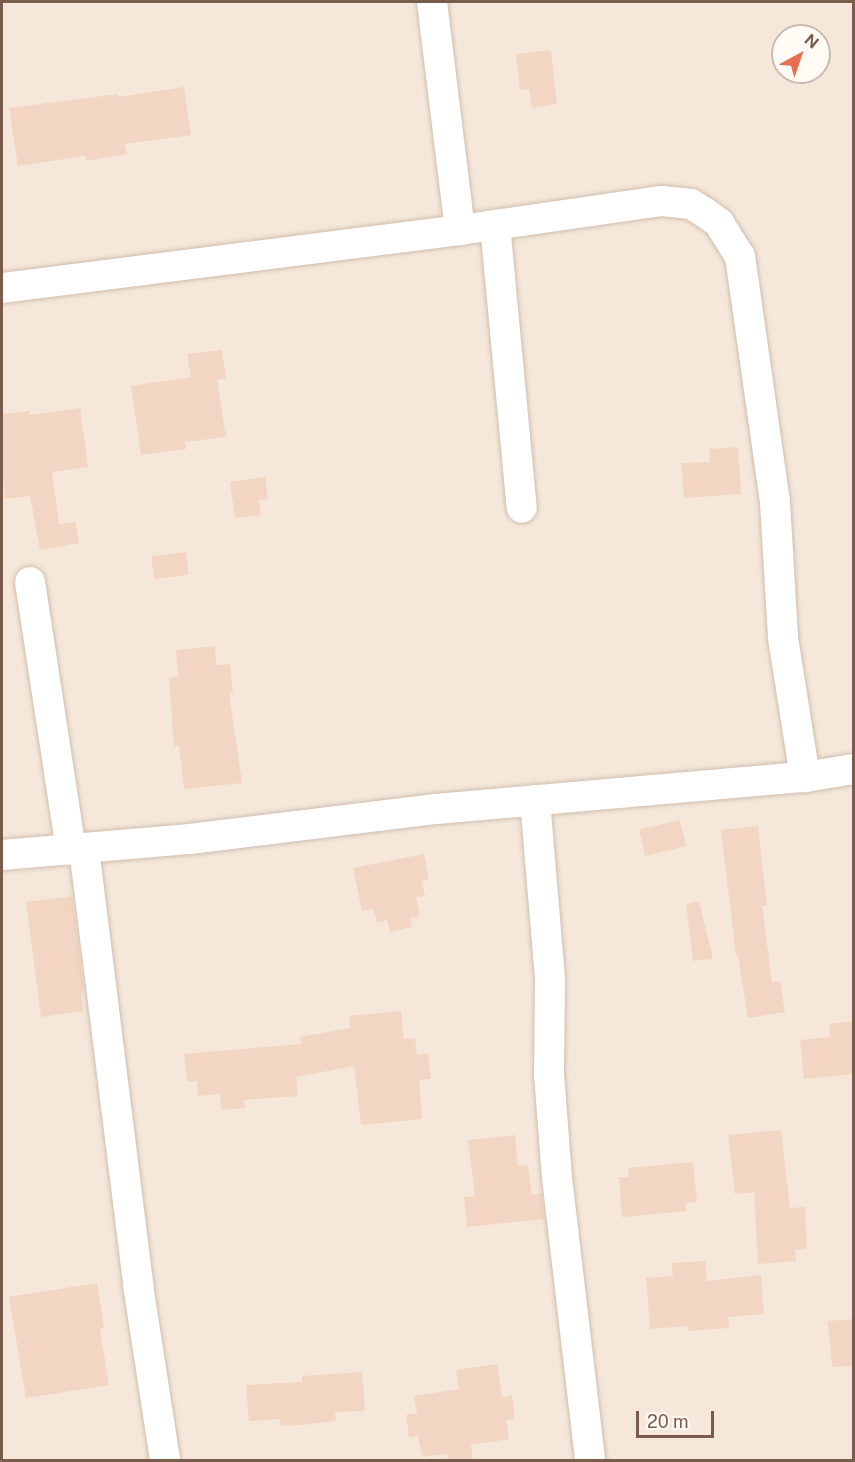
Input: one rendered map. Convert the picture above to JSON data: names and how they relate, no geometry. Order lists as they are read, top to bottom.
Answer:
{
  "scale_bar": "20 m",
  "north": "top right"
}
